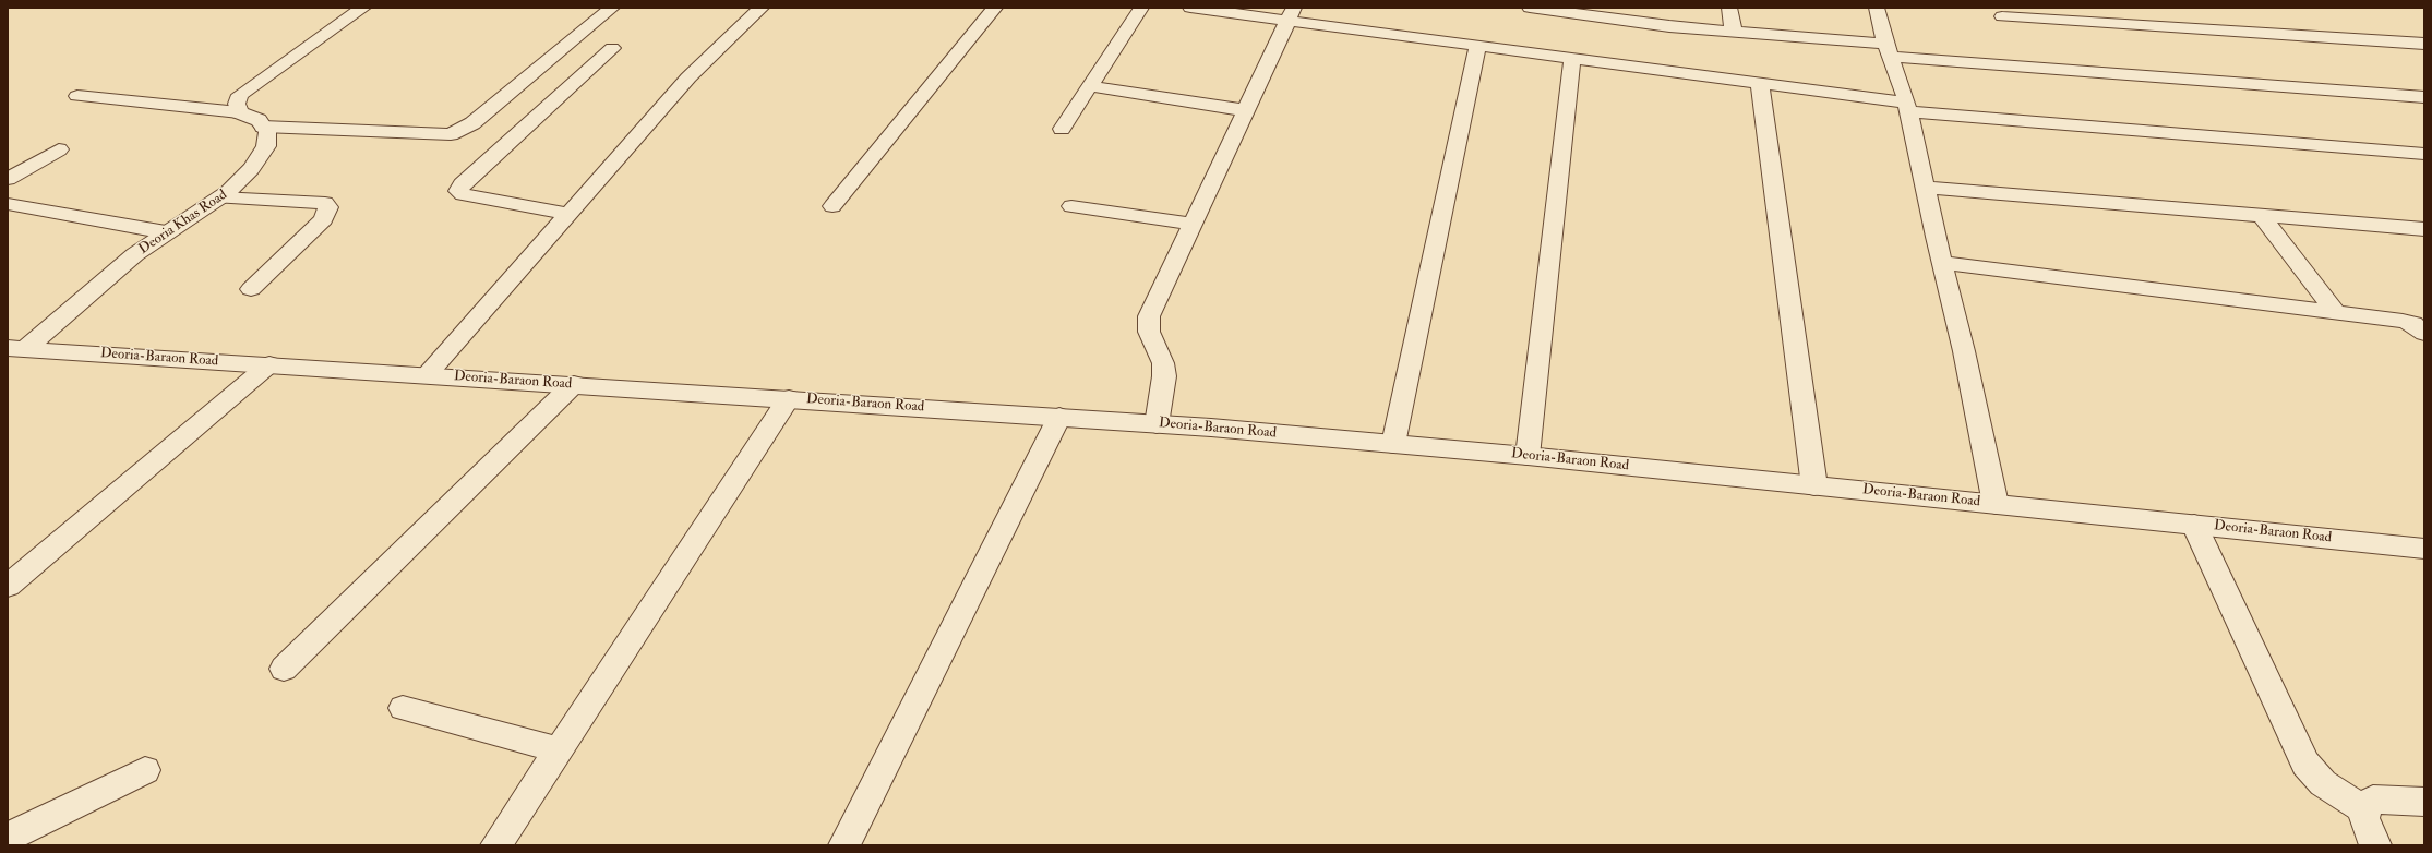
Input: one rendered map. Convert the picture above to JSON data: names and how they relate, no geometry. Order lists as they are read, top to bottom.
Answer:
{
  "streets": {
    "street": ["Deoria Khas Road", "Deoria-Baraon Road"]
  },
  "crossings": [
    ["Deoria Khas Road", "Deoria-Baraon Road"]
  ]
}
